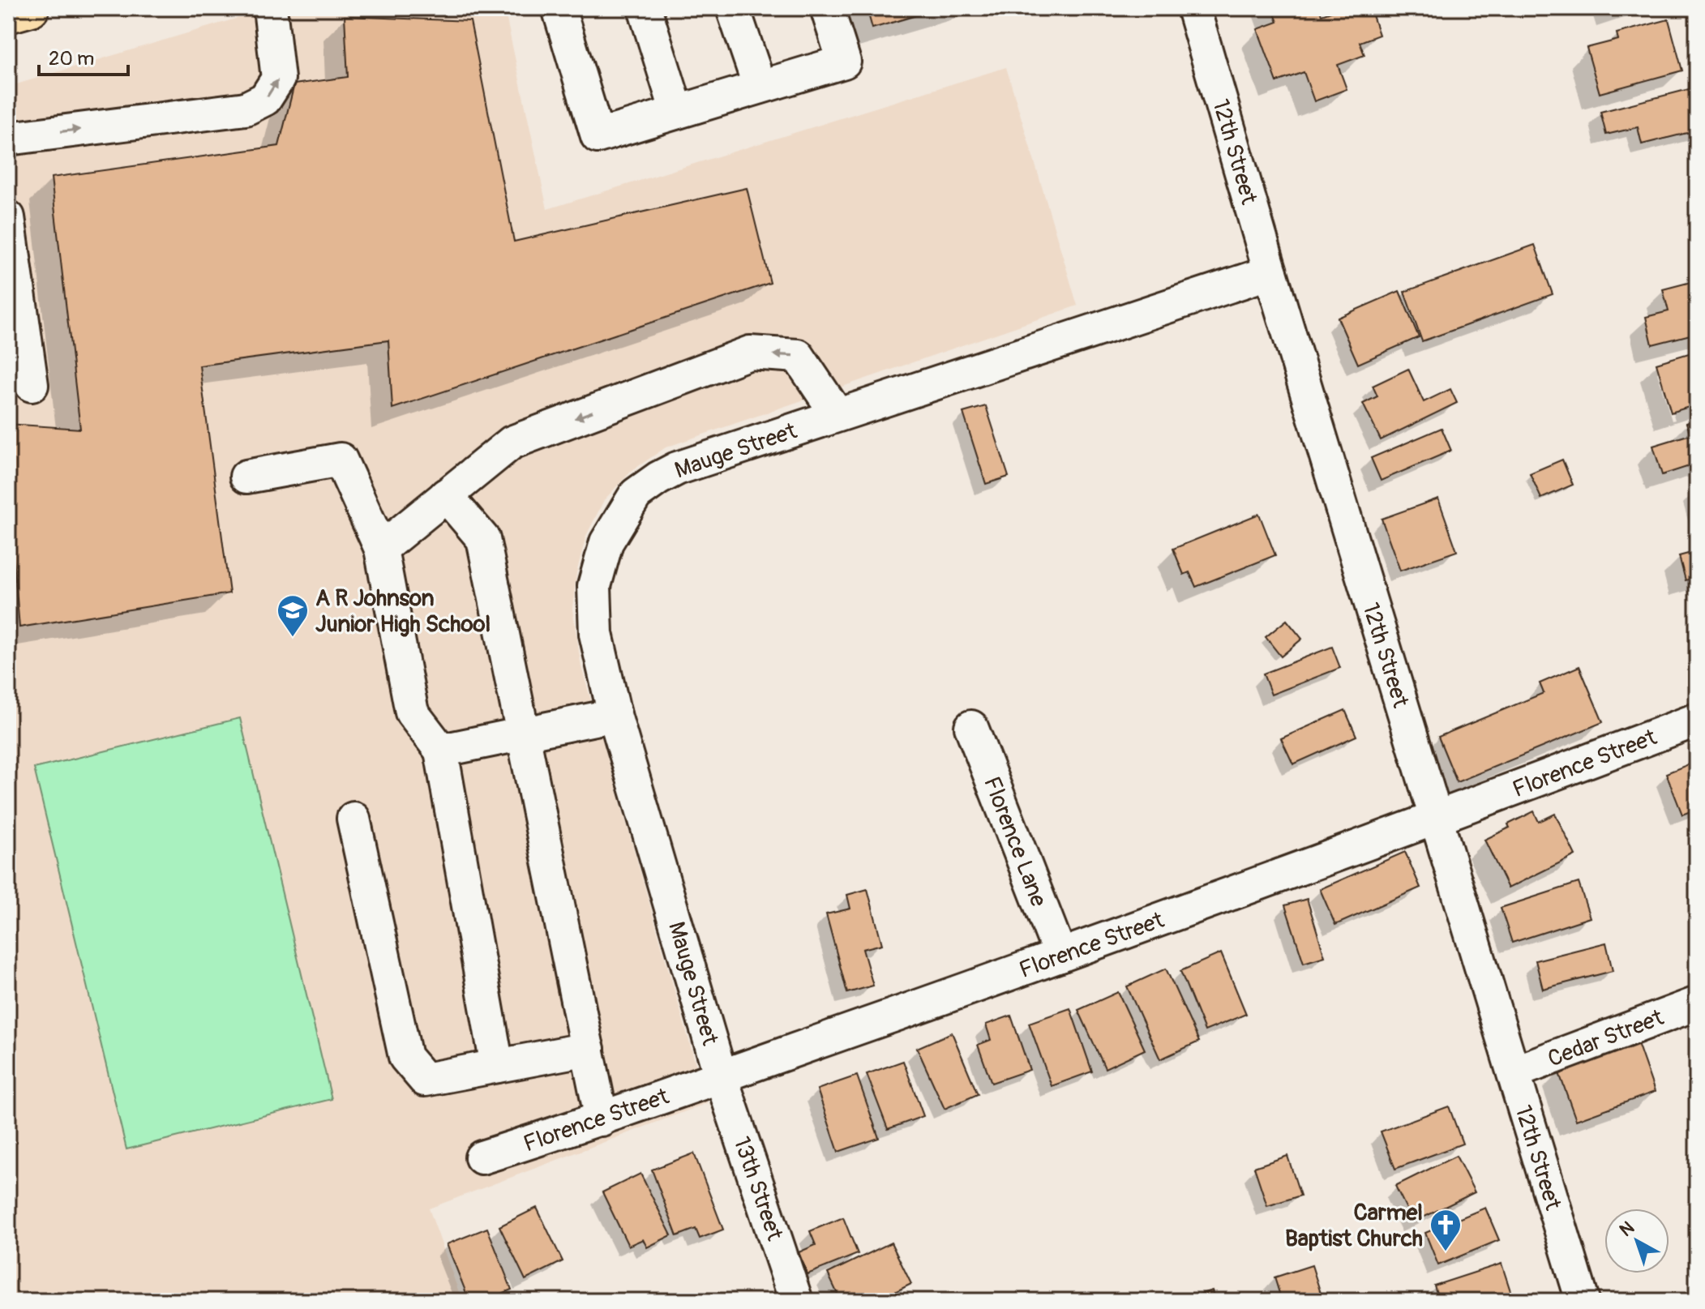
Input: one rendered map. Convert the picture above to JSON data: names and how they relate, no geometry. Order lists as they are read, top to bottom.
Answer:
{
  "streets": {
    "street": [
      "12th Street",
      "Mauge Street",
      "Florence Street",
      "Florence Lane",
      "Cedar Street",
      "13th Street"
    ]
  },
  "crossings": [
    ["12th Street", "Mauge Street"],
    ["12th Street", "Florence Street"],
    ["12th Street", "Cedar Street"],
    ["Mauge Street", "Florence Street"],
    ["Mauge Street", "13th Street"],
    ["Florence Street", "Florence Lane"],
    ["Florence Street", "13th Street"]
  ],
  "places": {
    "school or university": ["A R Johnson Junior High School"],
    "church": ["Carmel Baptist Church"]
  },
  "scale_bar": "20 m",
  "north": "top left"
}
